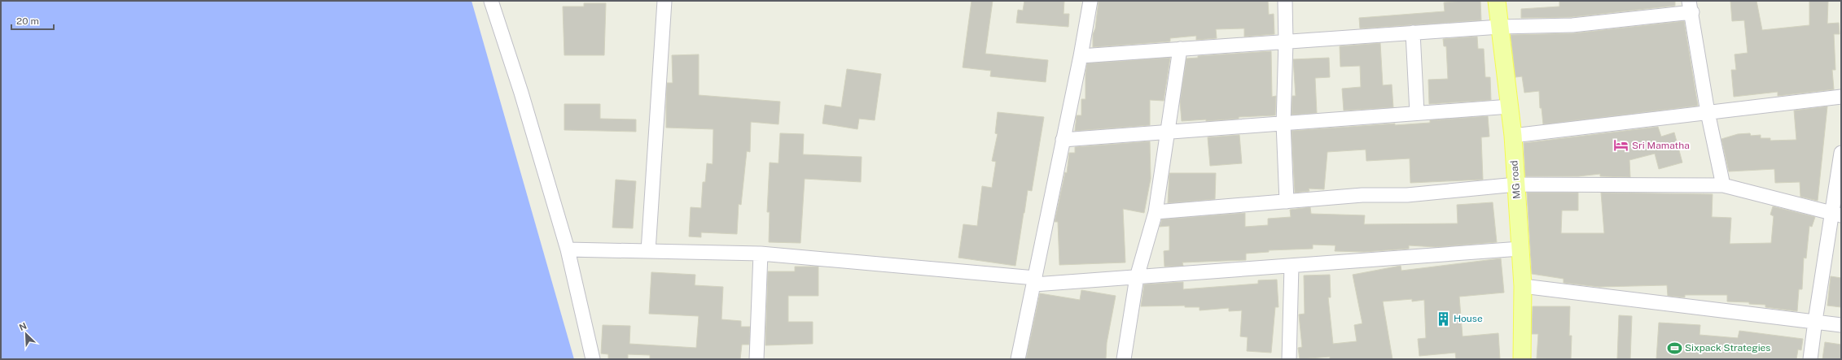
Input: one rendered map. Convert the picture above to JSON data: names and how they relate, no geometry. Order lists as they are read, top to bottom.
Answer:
{
  "streets": {
    "main road": ["MG road"]
  },
  "places": {
    "hotel": ["Sri Mamatha"],
    "building": ["House"],
    "sports": ["Sixpack Strategies"]
  },
  "scale_bar": "20 m",
  "north": "top left"
}
